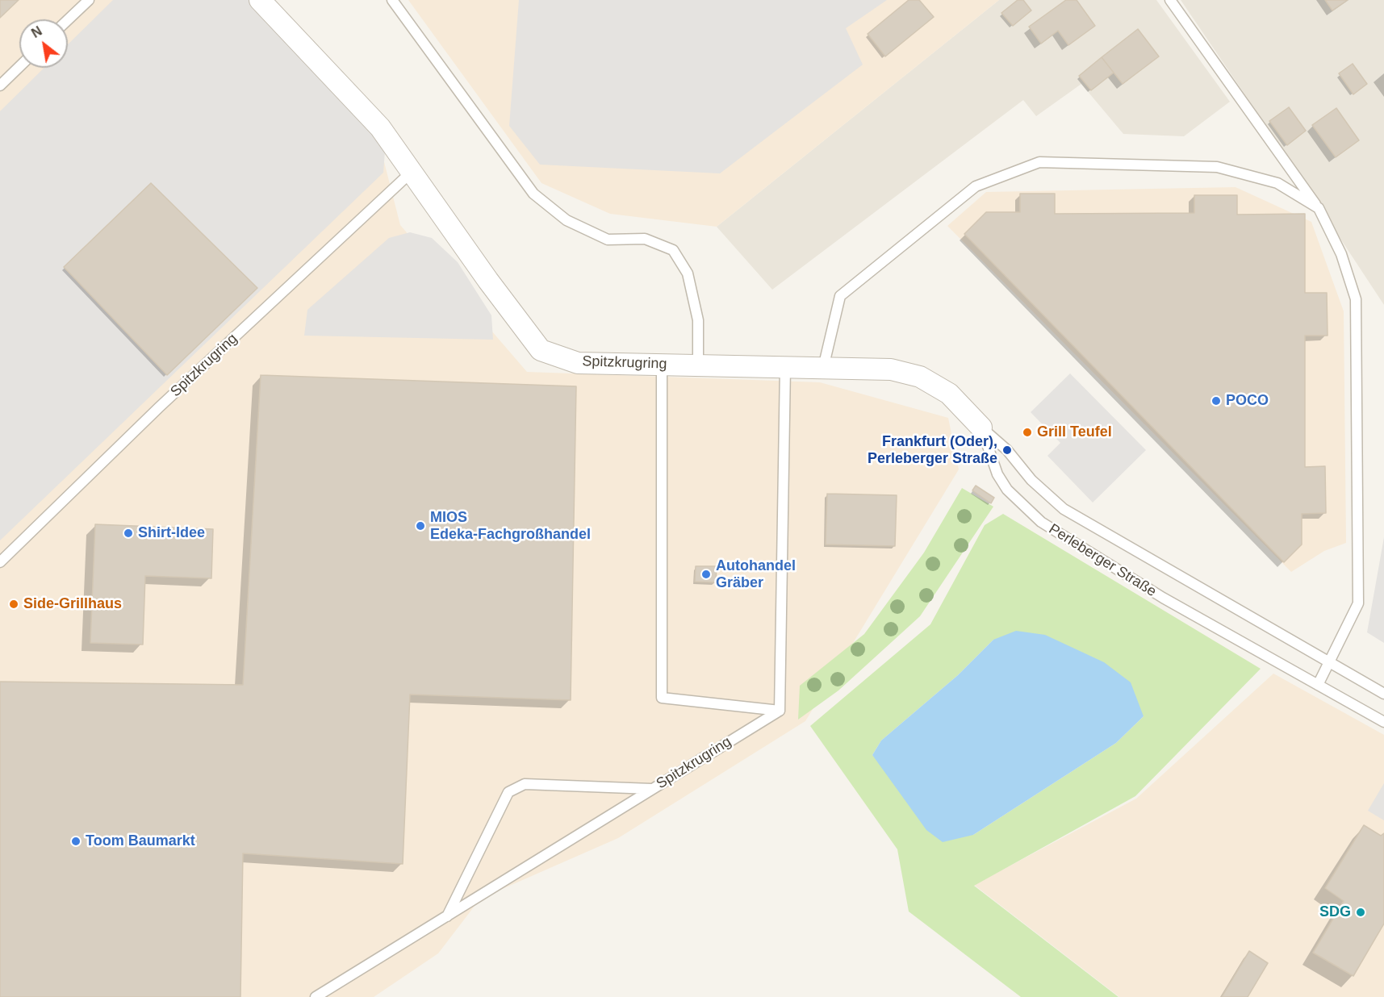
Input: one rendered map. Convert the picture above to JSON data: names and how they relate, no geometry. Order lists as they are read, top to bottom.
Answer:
{
  "streets": {
    "street": ["Spitzkrugring"],
    "lane": ["Perleberger Straße"]
  },
  "crossings": [
    ["Spitzkrugring", "Perleberger Straße"]
  ],
  "places": [
    "POCO",
    "Grill Teufel",
    "Frankfurt (Oder), Perleberger Straße",
    "MIOS Edeka-Fachgroßhandel",
    "Shirt-Idee",
    "Autohandel Gräber",
    "Side-Grillhaus",
    "Toom Baumarkt",
    "SDG"
  ],
  "north": "top left"
}
